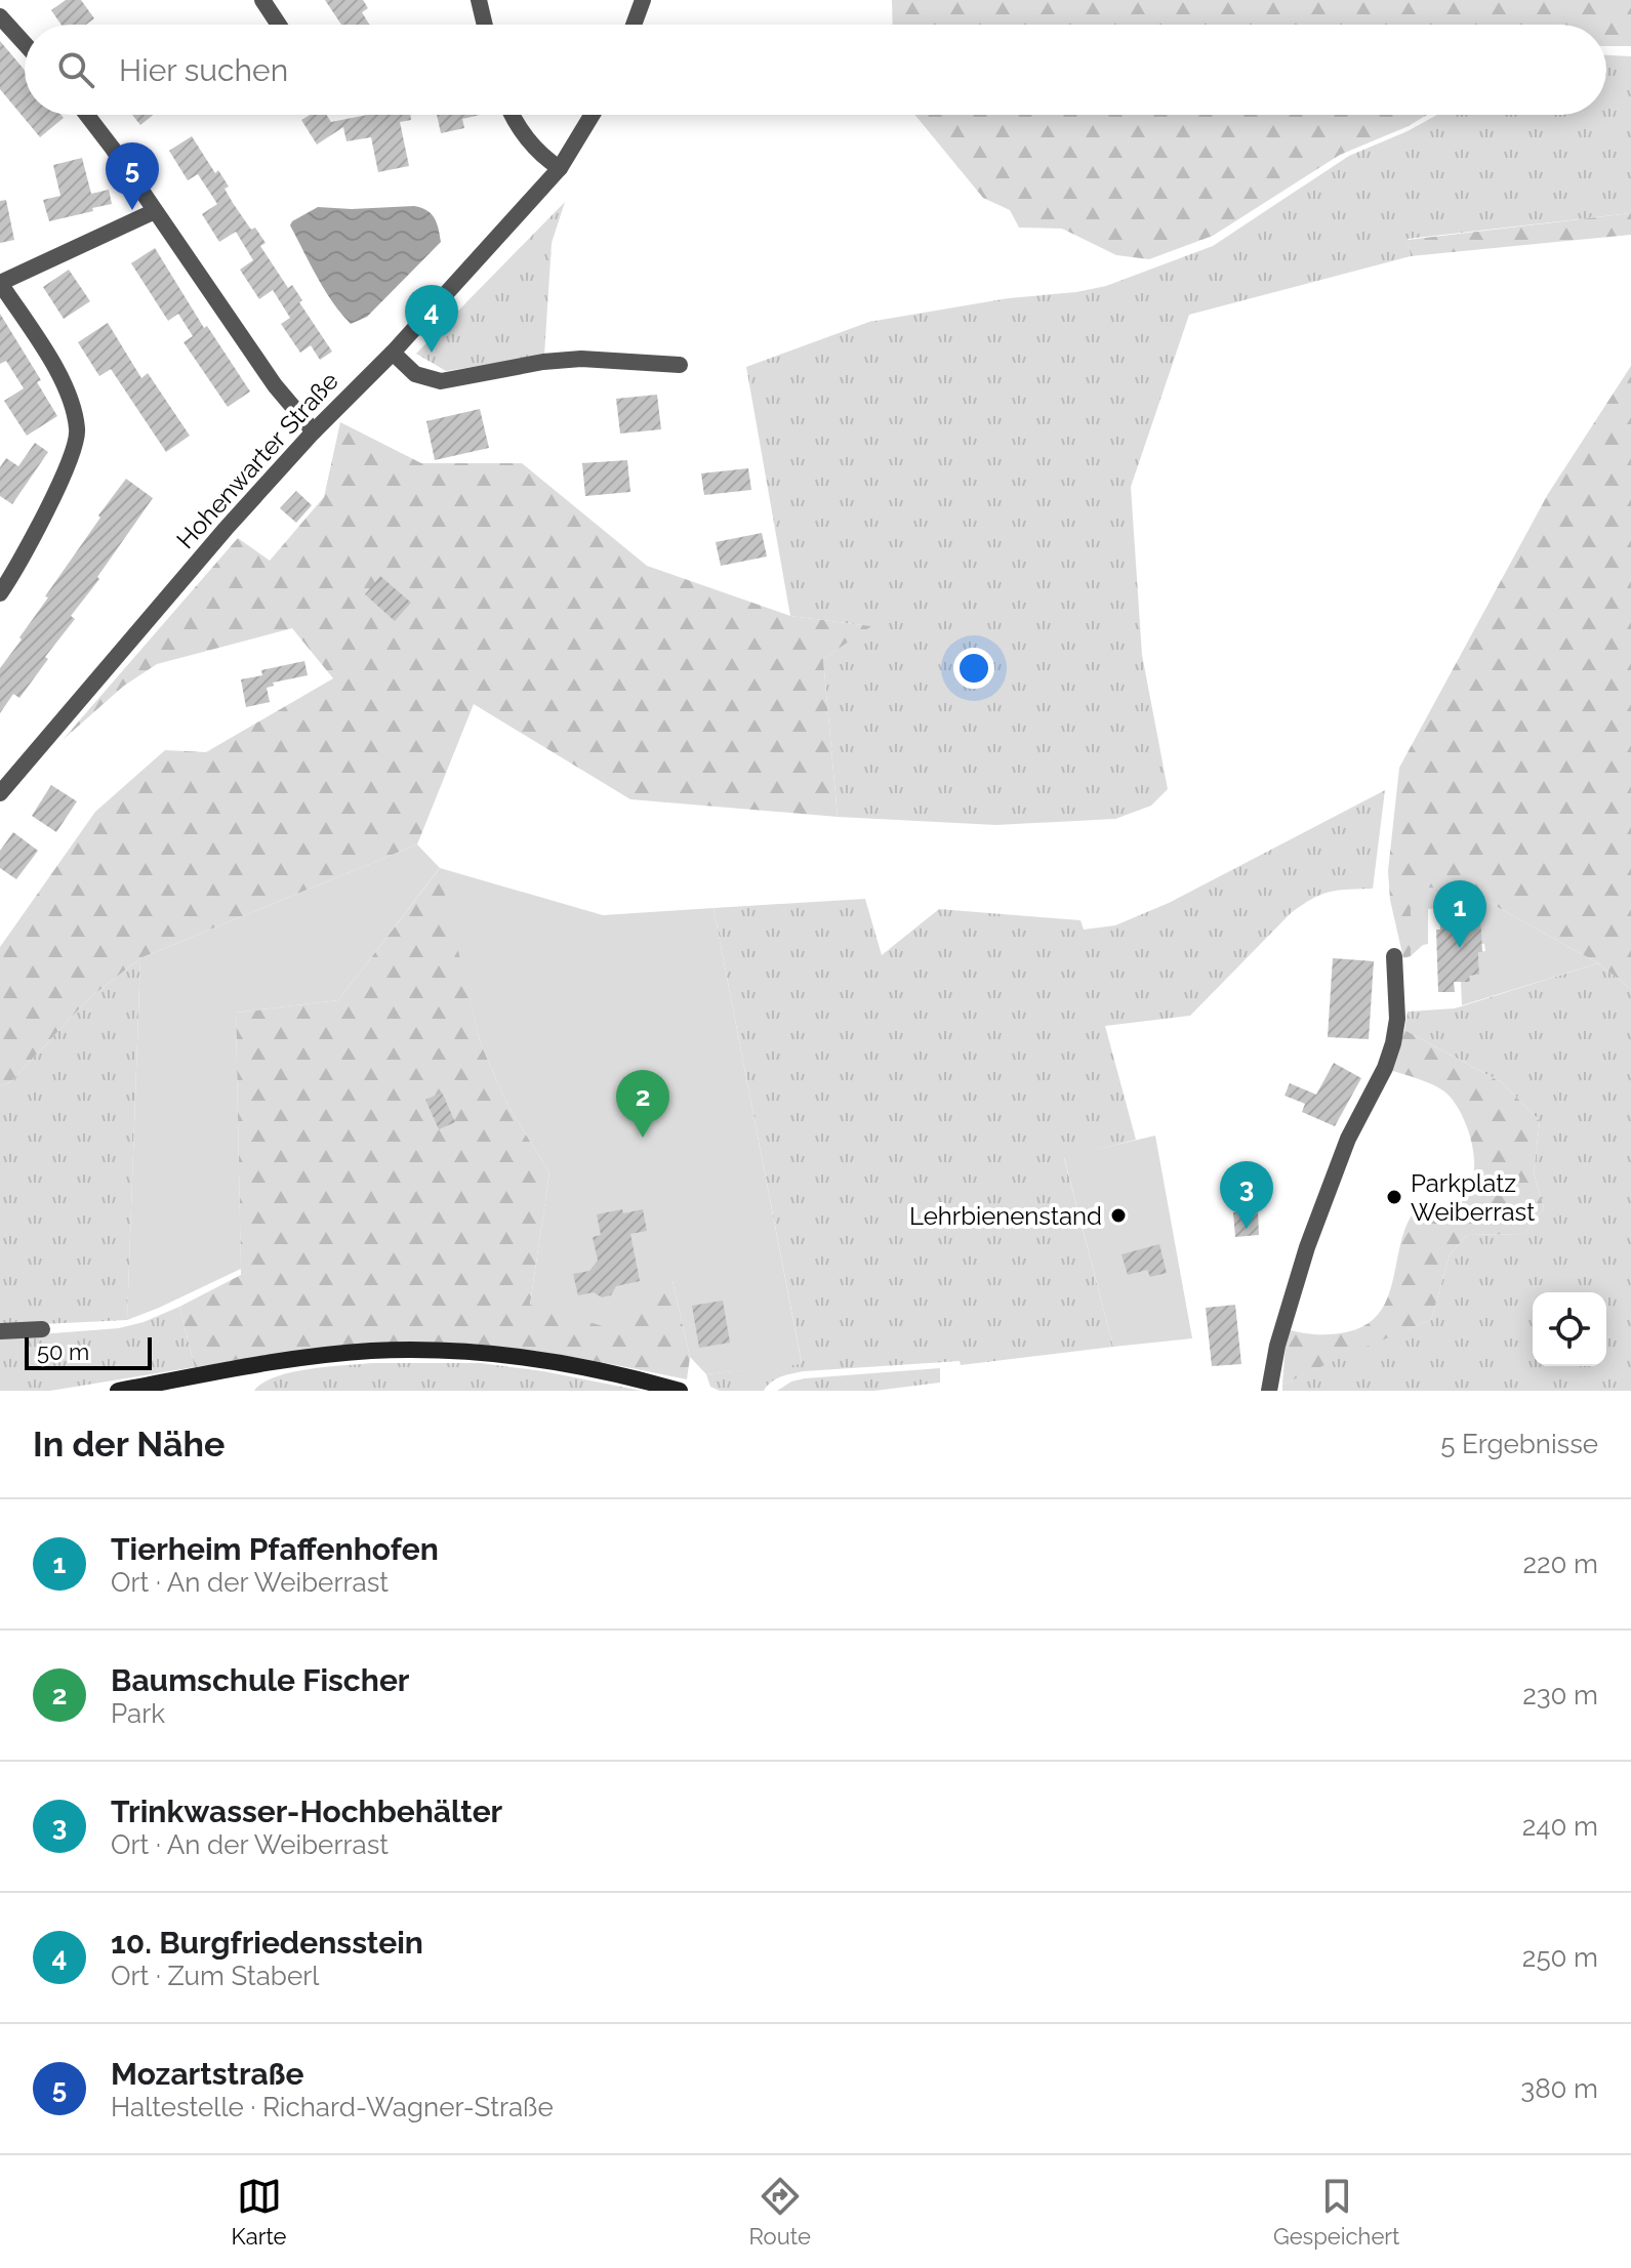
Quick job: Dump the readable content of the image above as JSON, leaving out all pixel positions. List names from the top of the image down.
{
  "streets": {
    "street": ["Hohenwarter Straße"]
  },
  "places": ["Parkplatz Weiberrast", "Lehrbienenstand"],
  "scale_bar": "50 m",
  "page": {
    "search": "Hier suchen",
    "pins": [
      "5",
      "4",
      "1",
      "2",
      "3"
    ],
    "scale": "50 m",
    "heading": ["In der Nähe", "5 Ergebnisse"],
    "list": [
      {
        "mark": "1",
        "name": "Tierheim Pfaffenhofen",
        "note": "Ort · An der Weiberrast",
        "value": "220 m"
      },
      {
        "mark": "2",
        "name": "Baumschule Fischer",
        "note": "Park",
        "value": "230 m"
      },
      {
        "mark": "3",
        "name": "Trinkwasser-Hochbehälter",
        "note": "Ort · An der Weiberrast",
        "value": "240 m"
      },
      {
        "mark": "4",
        "name": "10. Burgfriedensstein",
        "note": "Ort · Zum Staberl",
        "value": "250 m"
      },
      {
        "mark": "5",
        "name": "Mozartstraße",
        "note": "Haltestelle · Richard-Wagner-Straße",
        "value": "380 m"
      }
    ],
    "nav": ["Karte", "Route", "Gespeichert"]
  }
}
